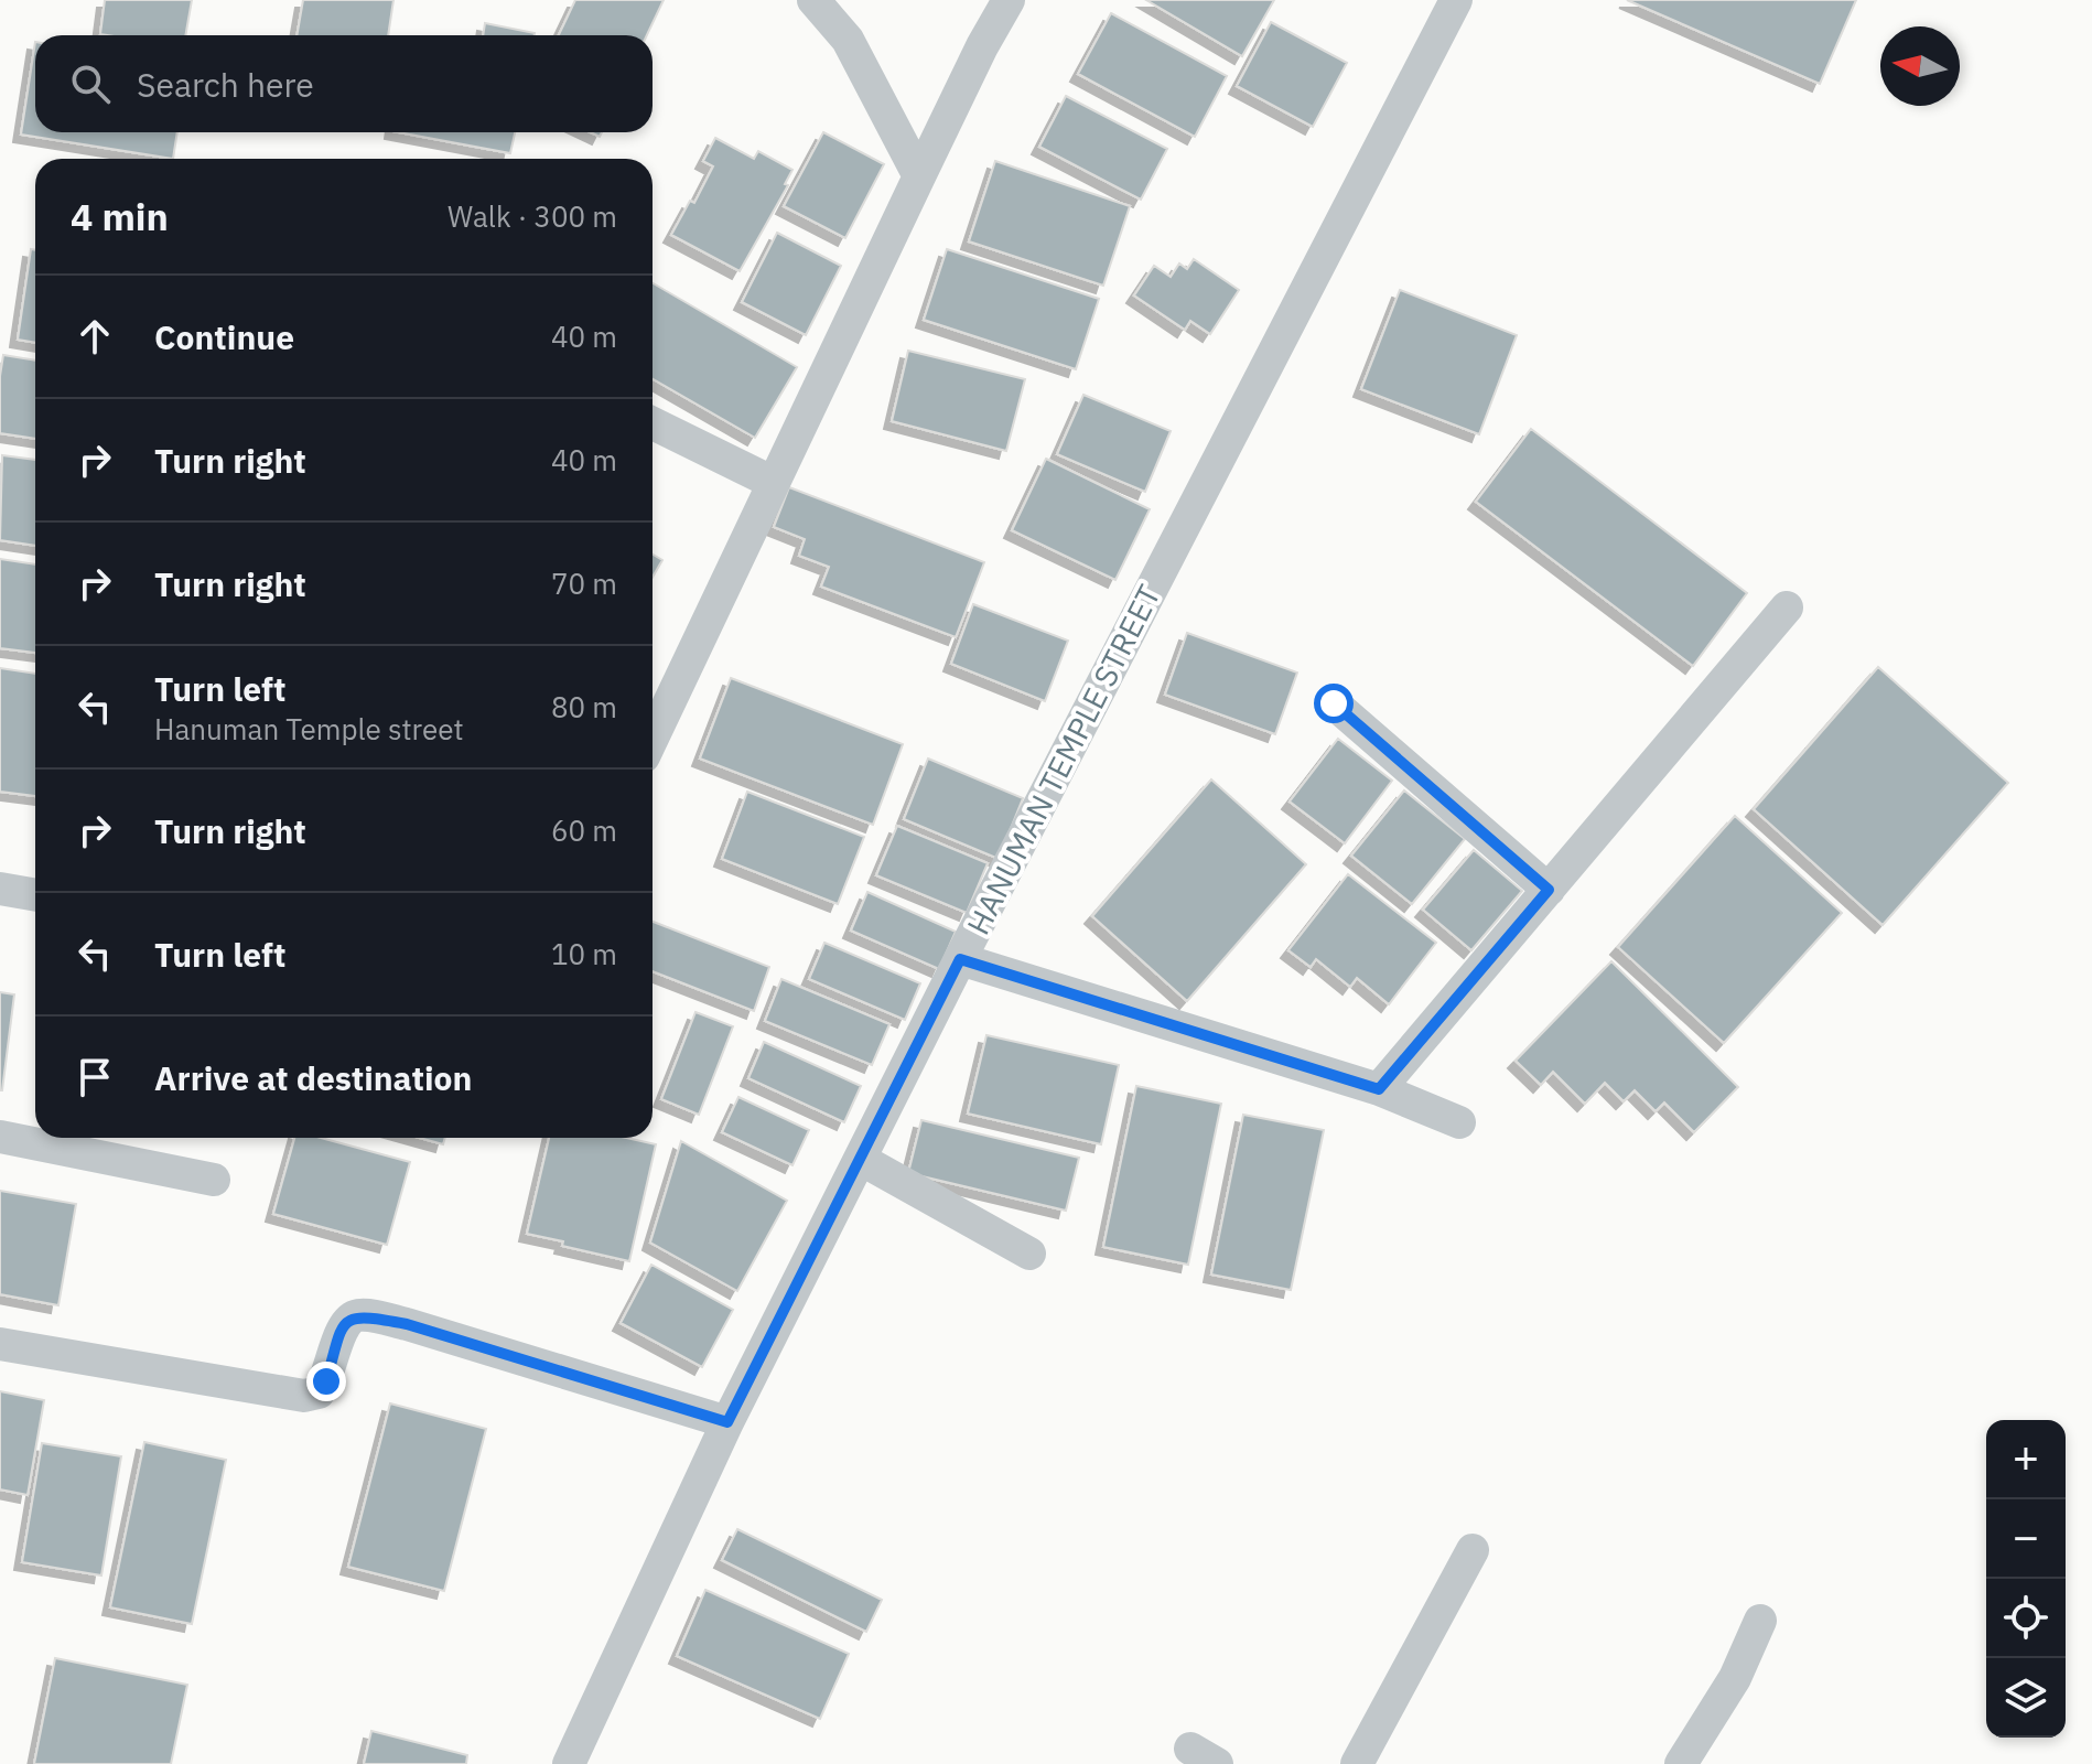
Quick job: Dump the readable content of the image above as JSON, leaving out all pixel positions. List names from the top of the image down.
{
  "streets": {
    "street": ["HANUMAN TEMPLE STREET"]
  },
  "north": "left",
  "page": {
    "search": "Search here",
    "heading": ["4 min", "Walk · 300 m"],
    "list": [
      ["Continue", "40 m"],
      ["Turn right", "40 m"],
      ["Turn right", "70 m"],
      ["Turn left", "Hanuman Temple street", "80 m"],
      ["Turn right", "60 m"],
      ["Turn left", "10 m"],
      "Arrive at destination"
    ],
    "map_buttons": ["+", "−"]
  }
}
